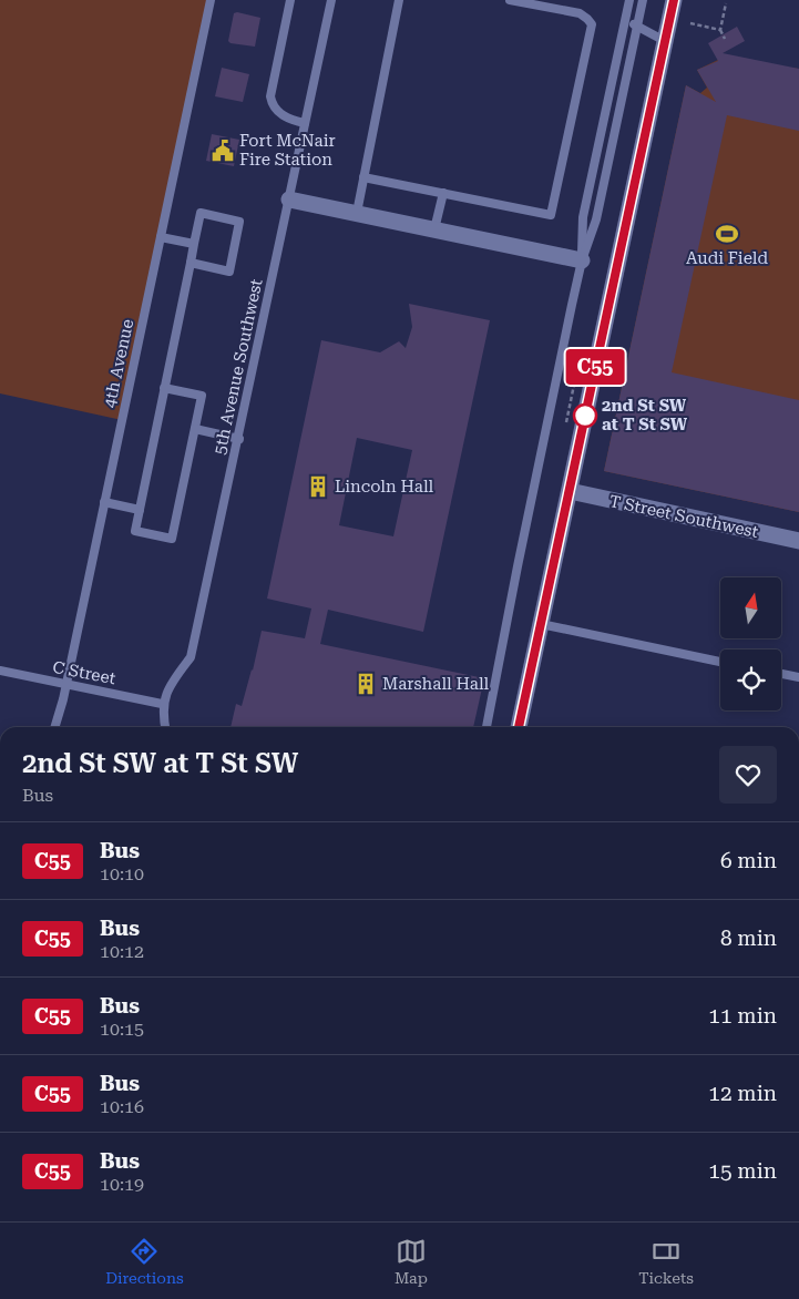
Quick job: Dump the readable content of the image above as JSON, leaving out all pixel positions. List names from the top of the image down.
{
  "streets": {
    "street": ["T Street Southwest"],
    "lane": ["4th Avenue", "5th Avenue Southwest", "C Street"]
  },
  "crossings": [
    ["4th Avenue", "C Street"],
    ["5th Avenue Southwest", "C Street"]
  ],
  "places": {
    "public building": ["Fort McNair Fire Station"],
    "sports": ["Audi Field"],
    "other": ["2nd St SW at T St SW"],
    "building": ["Lincoln Hall", "Marshall Hall"]
  },
  "lines": ["bus line C55"],
  "north": "top",
  "page": {
    "on_map": "C55",
    "heading": ["2nd St SW at T St SW", "Bus"],
    "list": [
      {
        "mark": "C55",
        "name": "Bus",
        "note": "10:10",
        "value": "6 min"
      },
      {
        "mark": "C55",
        "name": "Bus",
        "note": "10:12",
        "value": "8 min"
      },
      {
        "mark": "C55",
        "name": "Bus",
        "note": "10:15",
        "value": "11 min"
      },
      {
        "mark": "C55",
        "name": "Bus",
        "note": "10:16",
        "value": "12 min"
      },
      {
        "mark": "C55",
        "name": "Bus",
        "note": "10:19",
        "value": "15 min"
      }
    ],
    "tabs": ["Directions", "Map", "Tickets"]
  }
}
